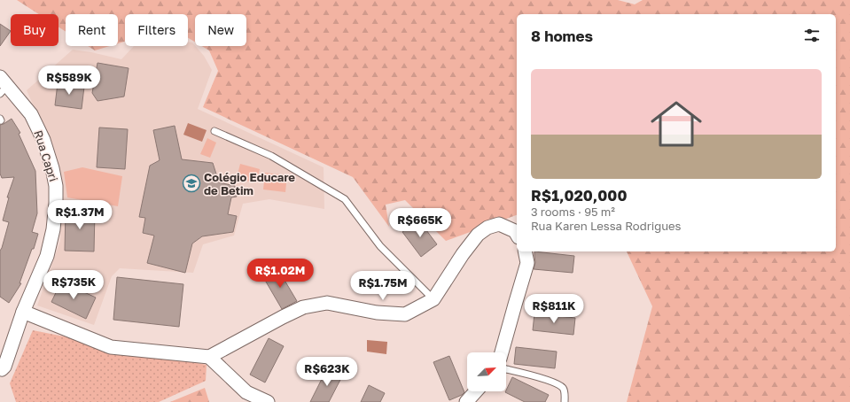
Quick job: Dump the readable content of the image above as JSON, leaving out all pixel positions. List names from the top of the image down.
{
  "streets": {
    "street": ["Rua Capri"]
  },
  "places": {
    "school or university": ["Colégio Educare de Betim"]
  },
  "north": "top right",
  "page": {
    "chip": [
      "Buy",
      "Rent",
      "Filters",
      "New"
    ],
    "heading": "8 homes",
    "list": [
      {
        "name": "R$1,020,000",
        "note": "3 rooms · 95 m² · Rua Karen Lessa Rodrigues"
      }
    ],
    "price": [
      "R$589K",
      "R$1.37M",
      "R$665K",
      "R$1.02M",
      "R$735K",
      "R$1.75M",
      "R$811K",
      "R$623K"
    ]
  }
}
